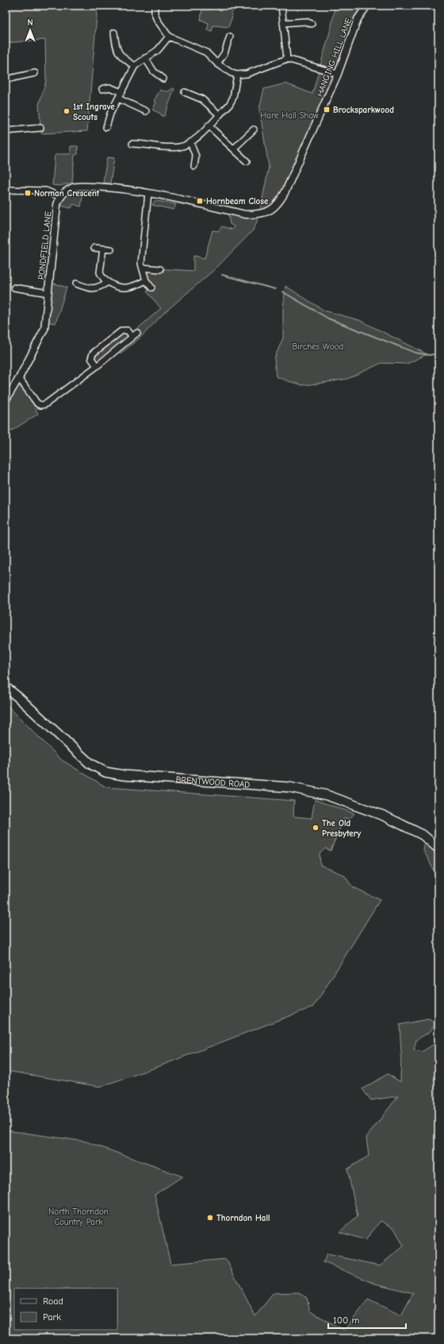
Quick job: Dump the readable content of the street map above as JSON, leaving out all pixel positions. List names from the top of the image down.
{
  "streets": {
    "main road": ["BRENTWOOD ROAD"],
    "street": ["HANGING HILL LANE", "PONDFIELD LANE"]
  },
  "parks": ["Hare Hall Shaw", "Birches Wood", "North Thorndon Country Park"],
  "places": {
    "transit": ["Brocksparkwood", "Norman Crescent", "Hornbeam Close"],
    "other": ["1st Ingrave Scouts", "The Old Presbytery", "Thorndon Hall"]
  },
  "legend": ["Road", "Park"],
  "scale_bar": "100 m",
  "north": "top"
}
